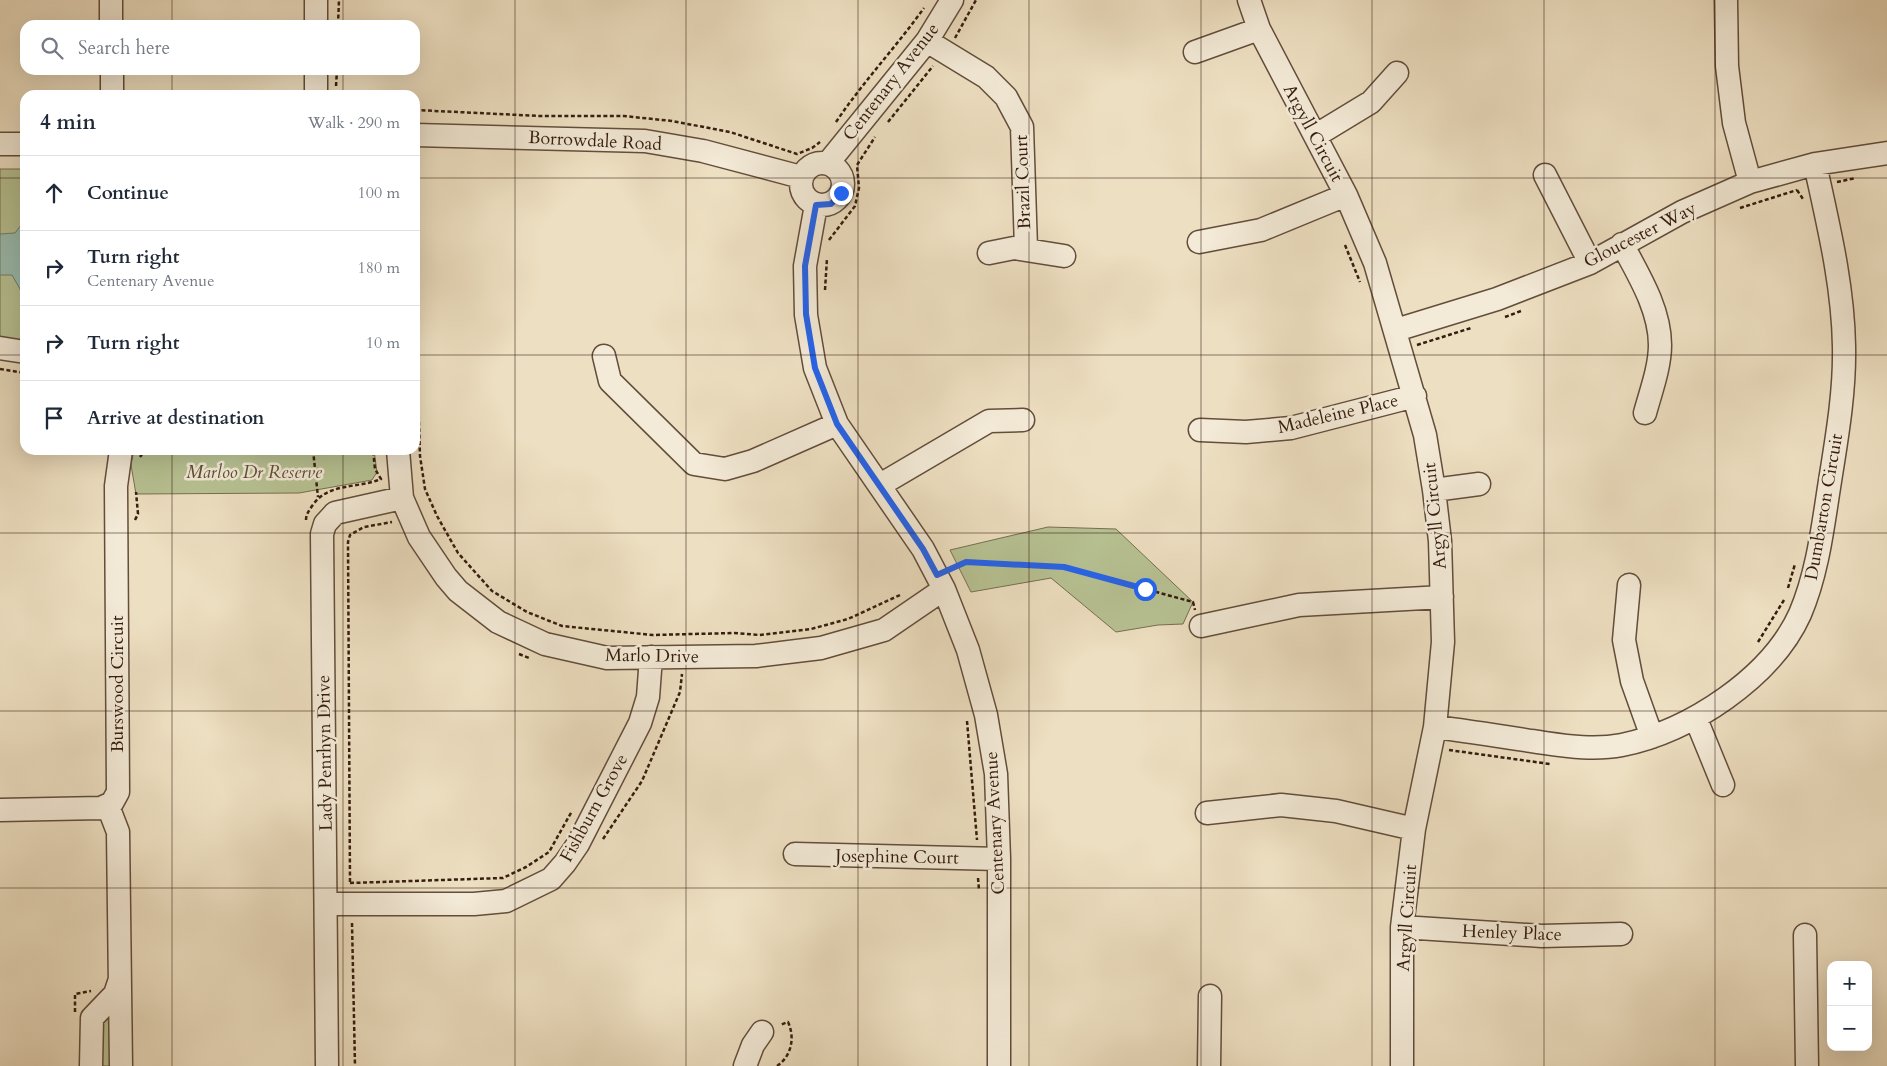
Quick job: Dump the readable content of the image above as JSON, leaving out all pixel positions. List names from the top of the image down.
{
  "streets": {
    "street": [
      "Centenary Avenue",
      "Argyll Circuit",
      "Borrowdale Road",
      "Brazil Court",
      "Gloucester Way",
      "Madeleine Place",
      "Dumbarton Circuit",
      "Marlo Drive",
      "Burswood Circuit",
      "Lady Penrhyn Drive",
      "Fishburn Grove",
      "Josephine Court",
      "Henley Place"
    ]
  },
  "crossings": [
    ["Centenary Avenue", "Borrowdale Road"],
    ["Centenary Avenue", "Brazil Court"],
    ["Centenary Avenue", "Marlo Drive"],
    ["Centenary Avenue", "Josephine Court"],
    ["Argyll Circuit", "Gloucester Way"],
    ["Argyll Circuit", "Madeleine Place"],
    ["Argyll Circuit", "Dumbarton Circuit"],
    ["Argyll Circuit", "Henley Place"],
    ["Gloucester Way", "Dumbarton Circuit"],
    ["Marlo Drive", "Lady Penrhyn Drive"],
    ["Marlo Drive", "Fishburn Grove"],
    ["Lady Penrhyn Drive", "Fishburn Grove"]
  ],
  "parks": ["Marloo Dr Reserve"],
  "page": {
    "search": "Search here",
    "heading": ["4 min", "Walk · 290 m"],
    "list": [
      ["Continue", "100 m"],
      ["Turn right", "Centenary Avenue", "180 m"],
      ["Turn right", "10 m"],
      "Arrive at destination"
    ],
    "map_buttons": ["+", "−"]
  }
}
